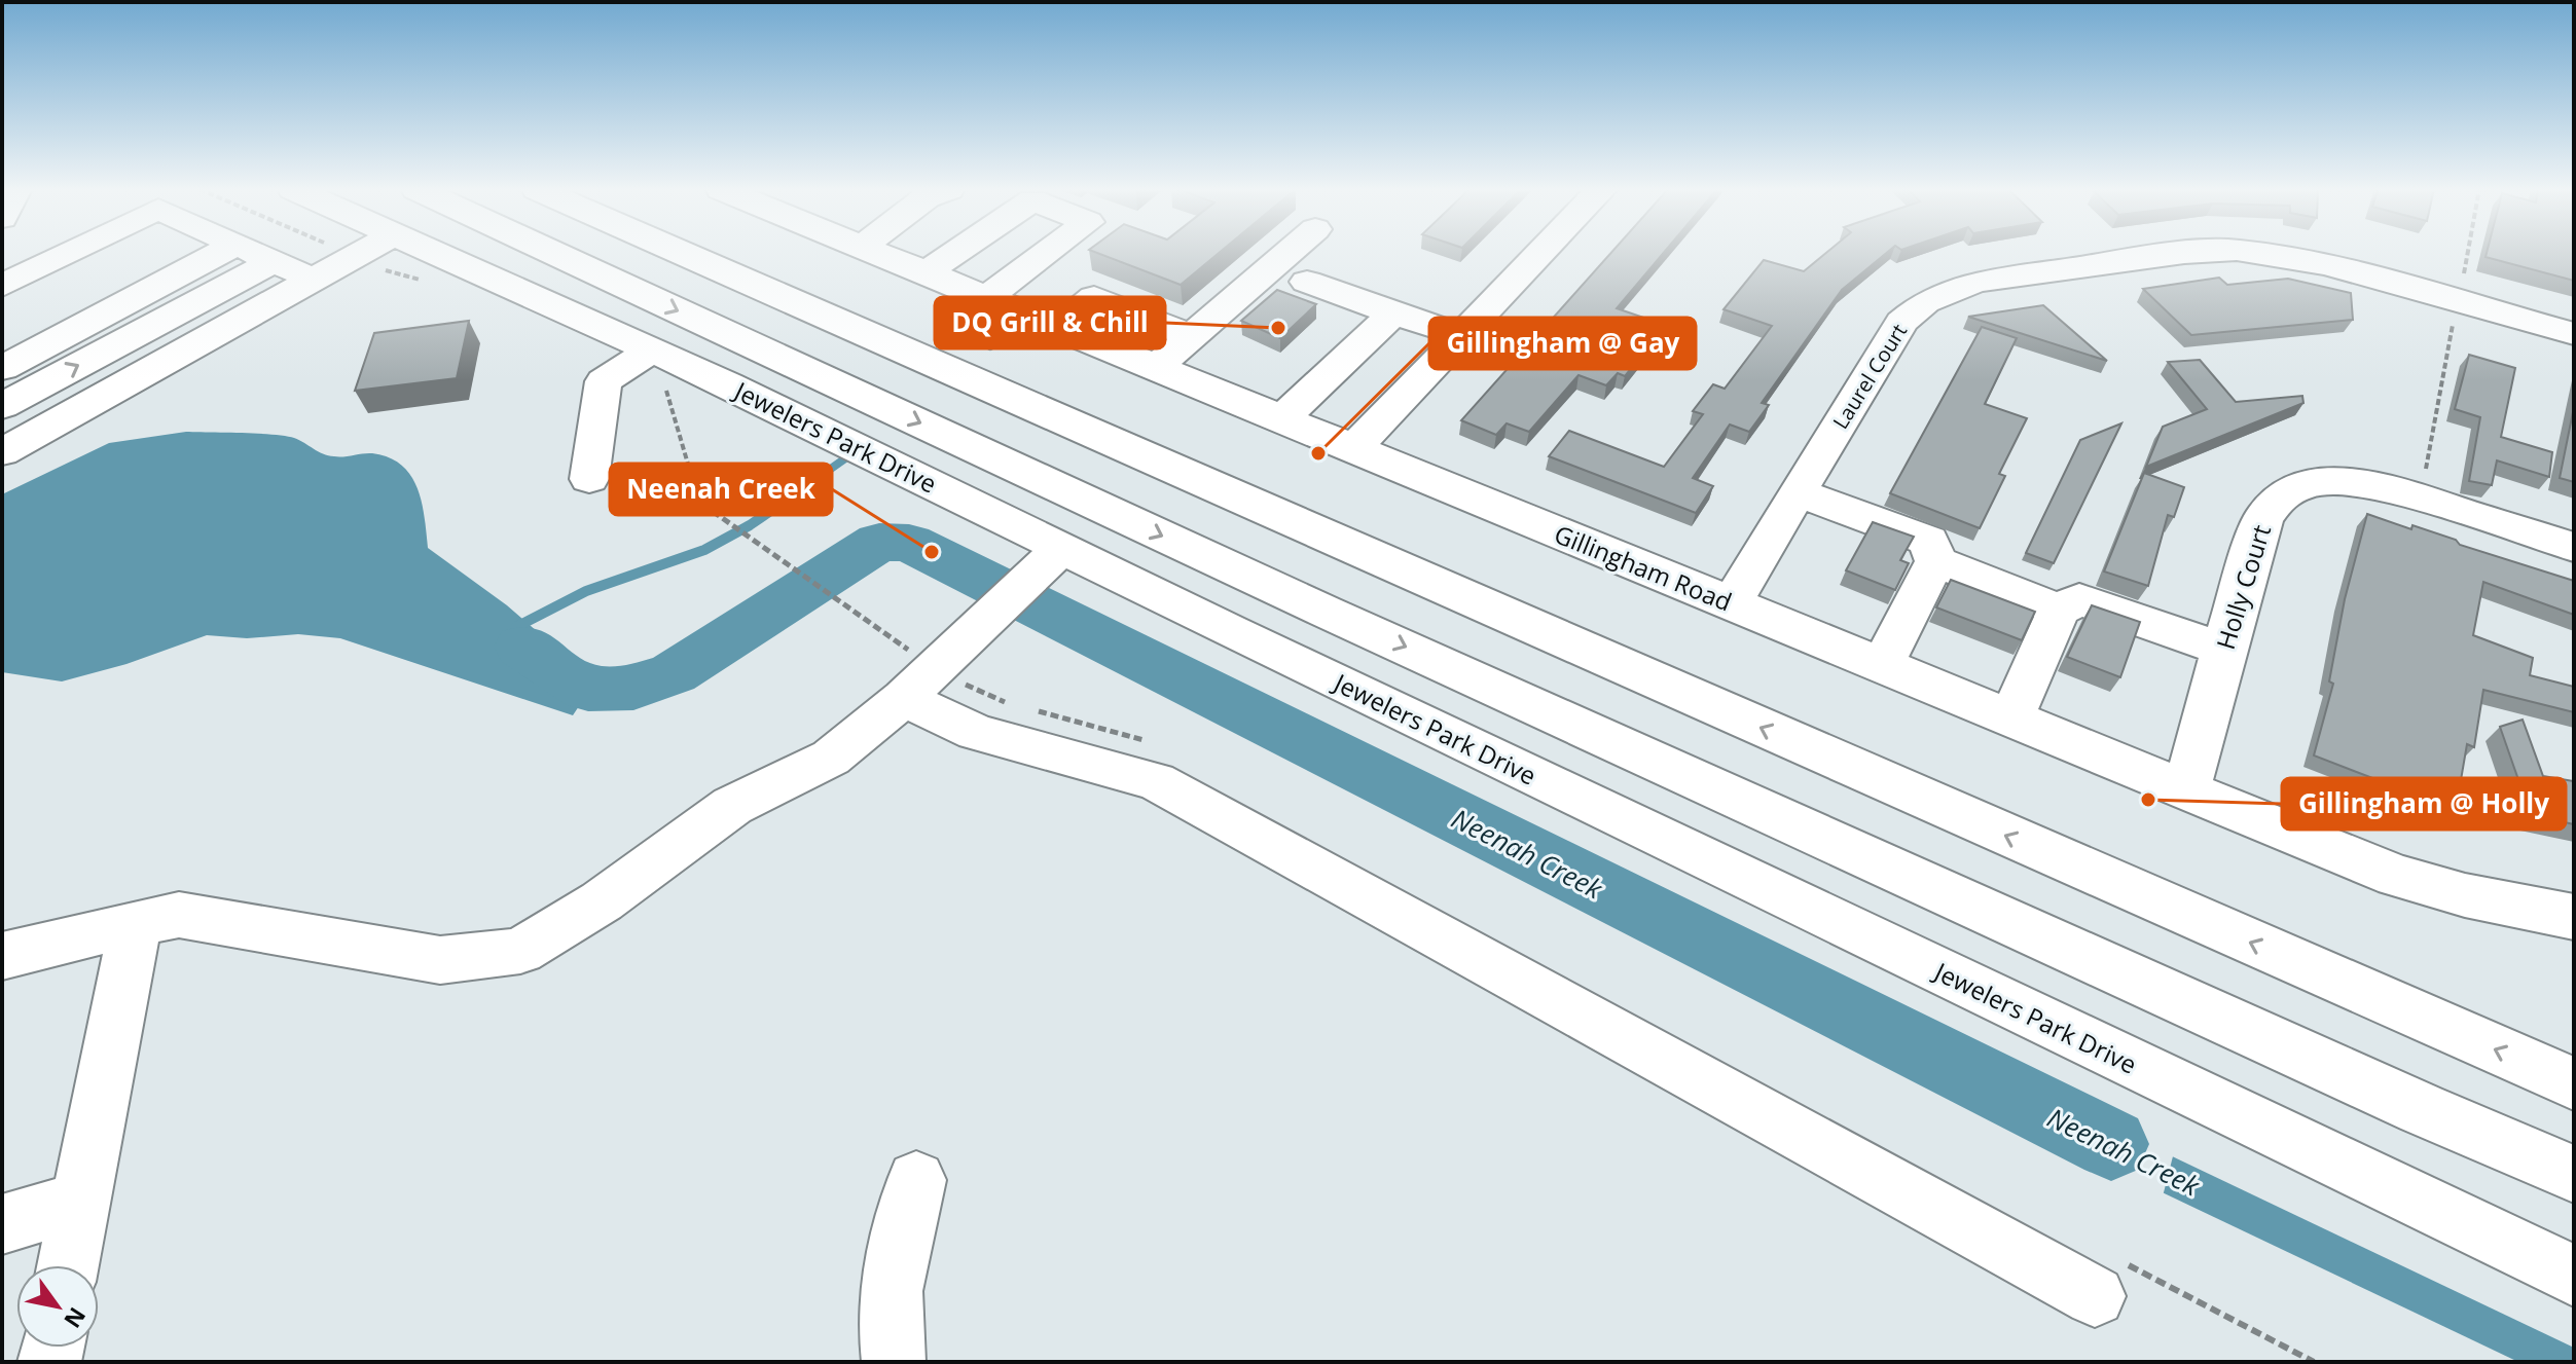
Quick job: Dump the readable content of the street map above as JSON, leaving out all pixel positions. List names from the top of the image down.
{
  "streets": {
    "main road": [
      "Laurel Court",
      "Jewelers Park Drive",
      "Gillingham Road",
      "Holly Court"
    ]
  },
  "crossings": [
    ["Laurel Court", "Gillingham Road"],
    ["Gillingham Road", "Holly Court"]
  ],
  "water": ["Neenah Creek"],
  "places": [
    "DQ Grill & Chill",
    "Gillingham @ Gay",
    "Neenah Creek",
    "Gillingham @ Holly"
  ],
  "north": "bottom right"
}
